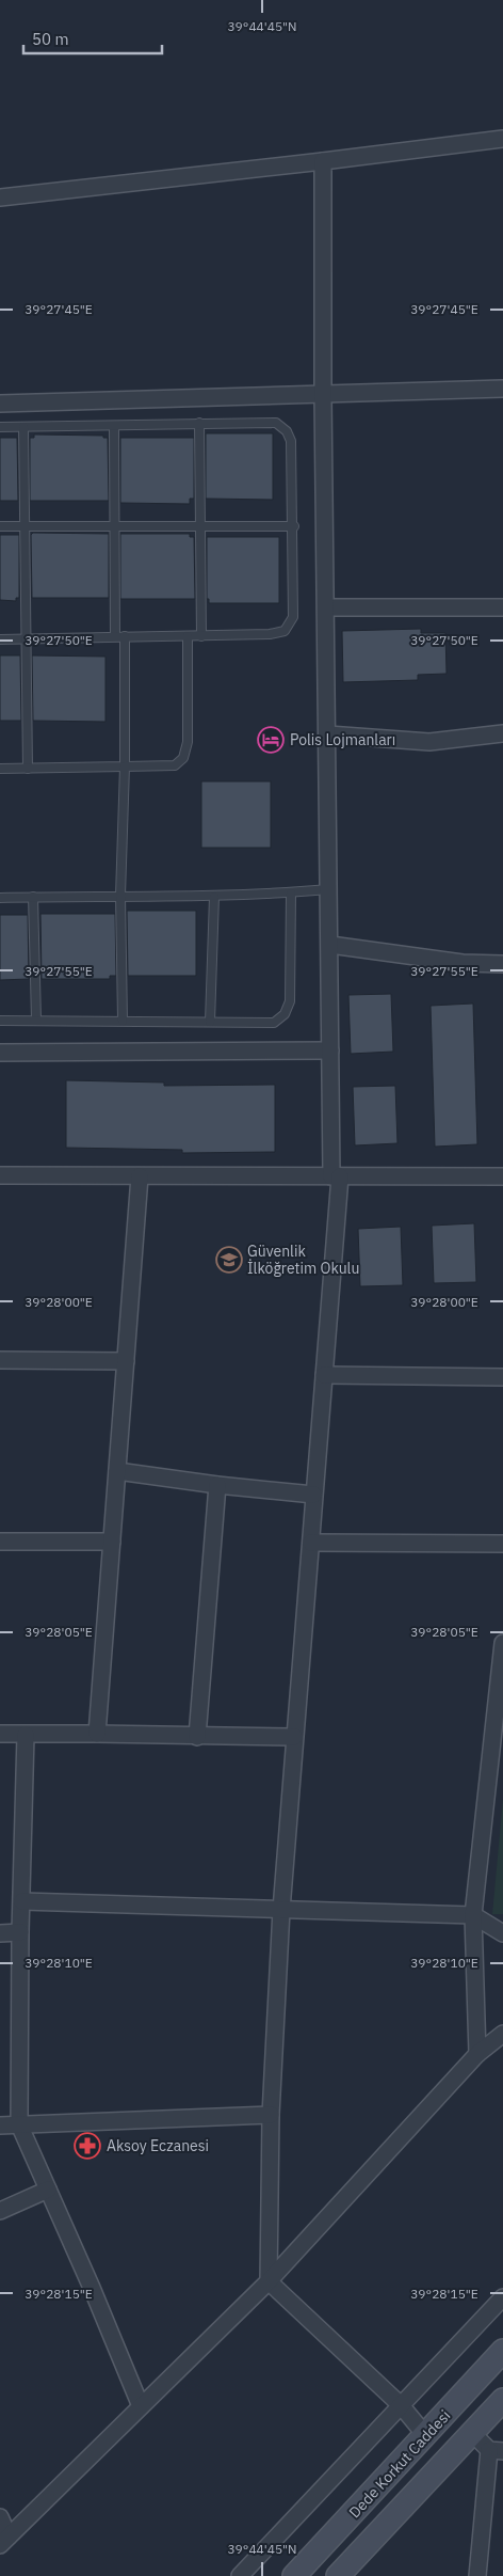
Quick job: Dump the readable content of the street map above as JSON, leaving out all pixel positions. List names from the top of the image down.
{
  "streets": {
    "main road": ["Dede Korkut Caddesi"]
  },
  "places": {
    "hotel": ["Polis Lojmanları"],
    "school or university": ["Güvenlik İlköğretim Okulu"],
    "pharmacy": ["Aksoy Eczanesi"]
  },
  "scale_bar": "50 m",
  "coordinates": [
    "39°44'45\"N",
    "39°27'45\"E",
    "39°27'50\"E",
    "39°27'55\"E",
    "39°28'00\"E",
    "39°28'05\"E",
    "39°28'10\"E",
    "39°28'15\"E"
  ]
}
